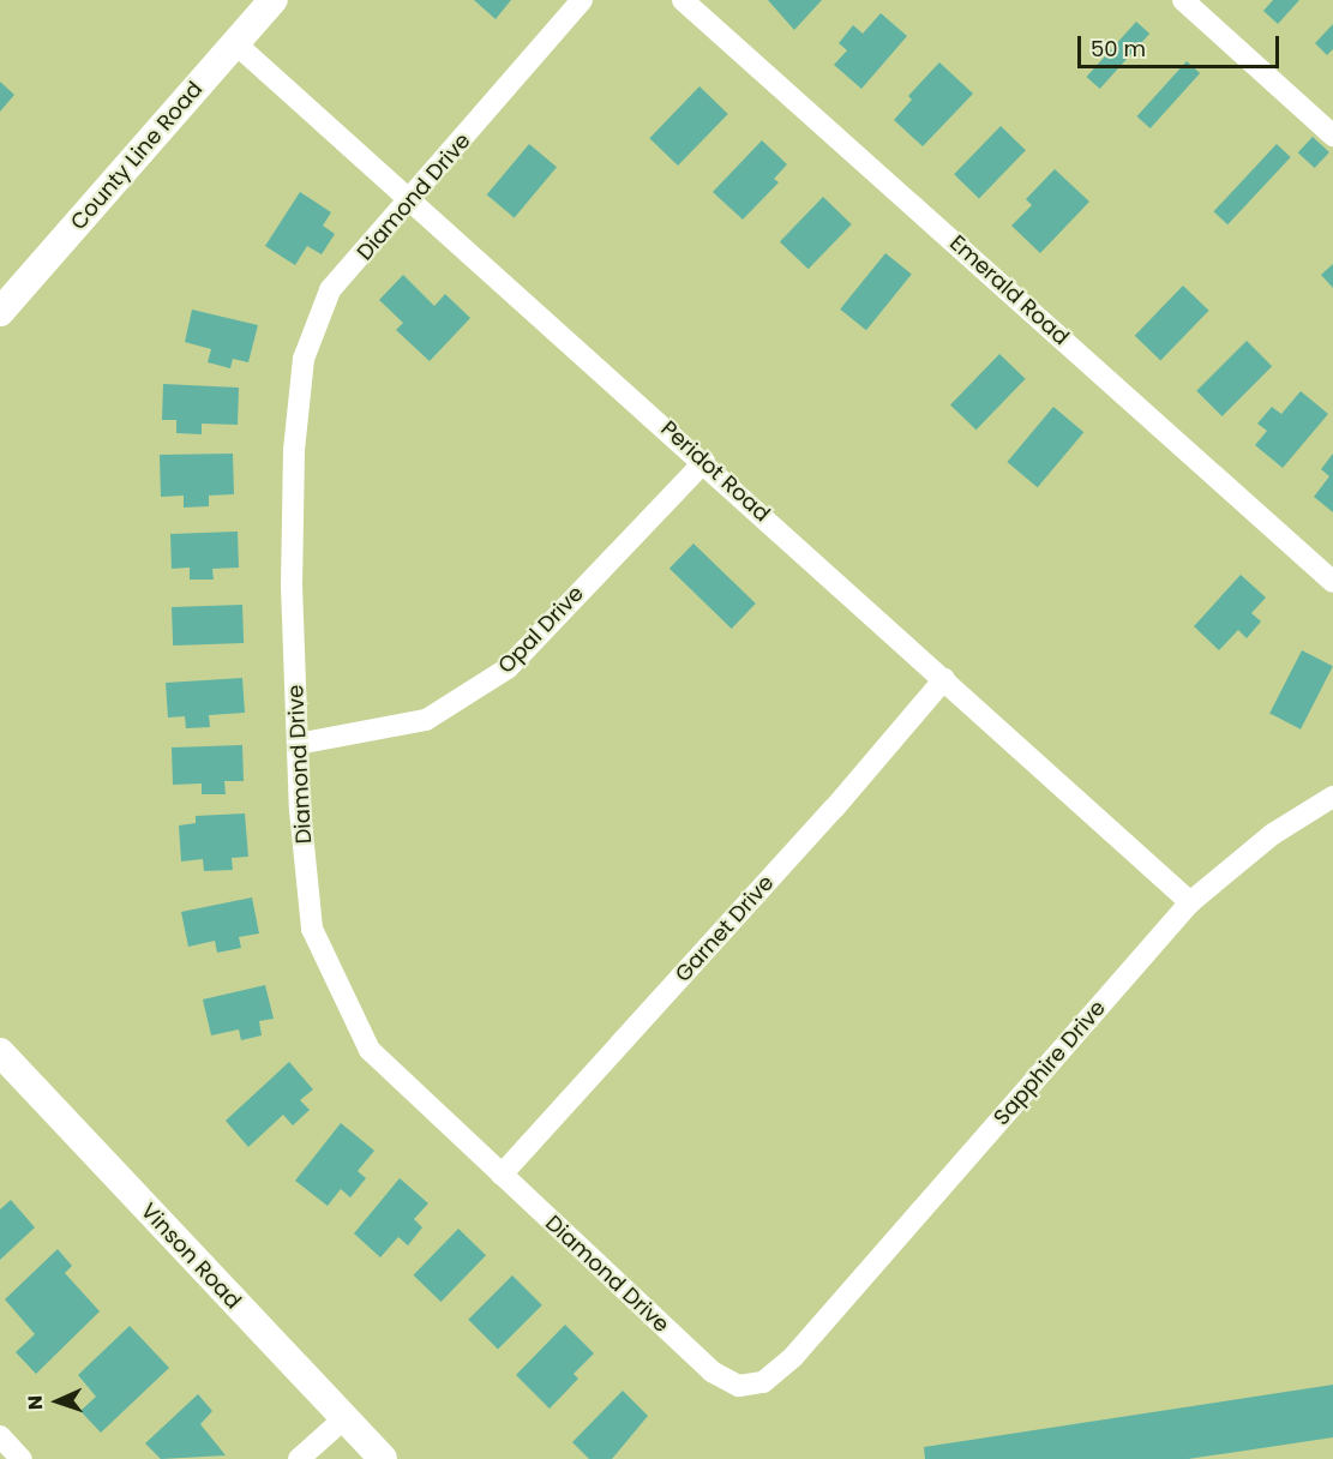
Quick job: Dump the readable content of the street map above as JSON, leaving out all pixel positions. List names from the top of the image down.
{
  "streets": {
    "street": [
      "County Line Road",
      "Diamond Drive",
      "Emerald Road",
      "Peridot Road",
      "Opal Drive",
      "Garnet Drive",
      "Sapphire Drive",
      "Vinson Road"
    ]
  },
  "crossings": [
    ["County Line Road", "Peridot Road"],
    ["Diamond Drive", "Peridot Road"],
    ["Diamond Drive", "Opal Drive"],
    ["Diamond Drive", "Garnet Drive"],
    ["Diamond Drive", "Sapphire Drive"],
    ["Peridot Road", "Opal Drive"],
    ["Peridot Road", "Garnet Drive"],
    ["Peridot Road", "Sapphire Drive"]
  ],
  "scale_bar": "50 m",
  "north": "left"
}
